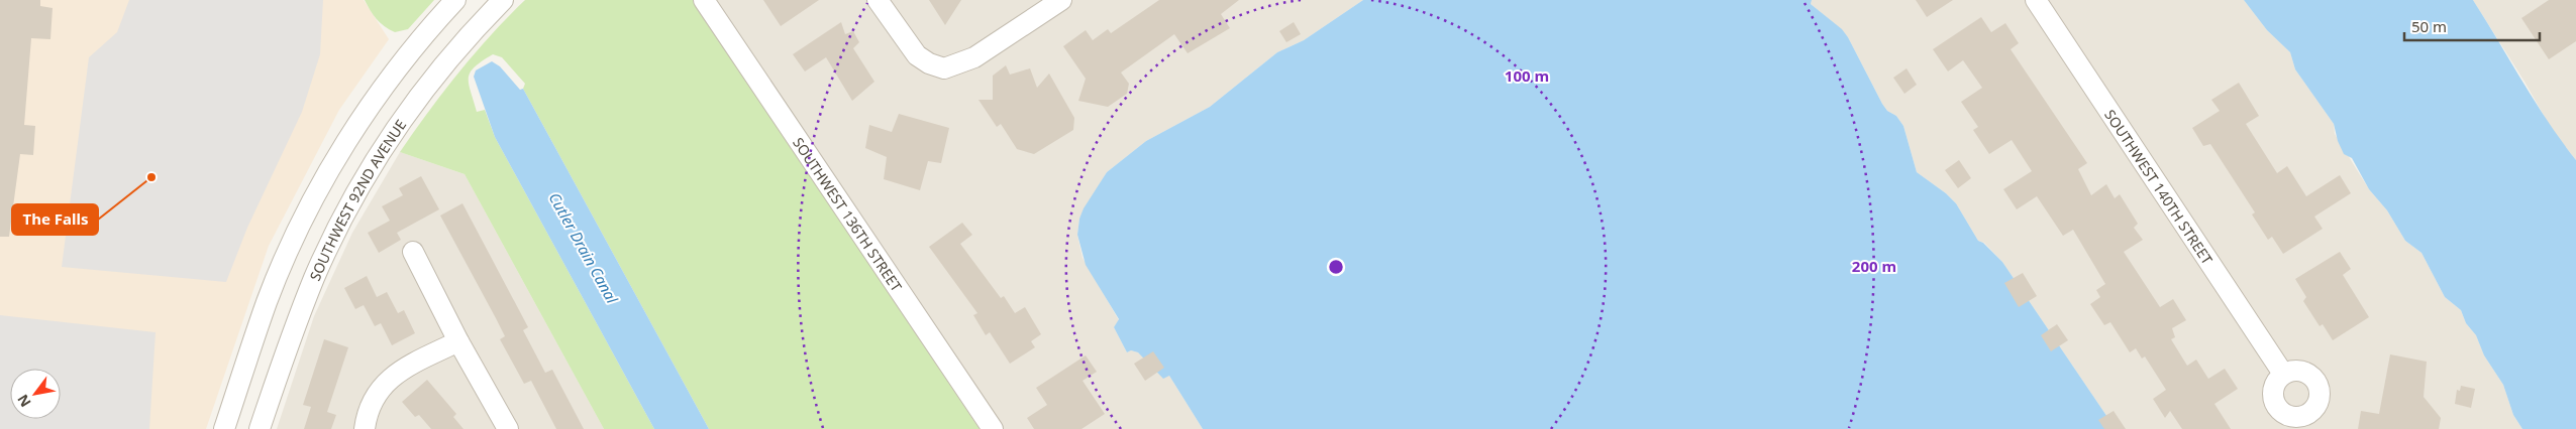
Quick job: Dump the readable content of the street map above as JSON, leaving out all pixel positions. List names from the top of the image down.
{
  "streets": {
    "street": ["SOUTHWEST 140TH STREET", "SOUTHWEST 92ND AVENUE", "SOUTHWEST 136TH STREET"]
  },
  "water": ["Cutler Drain Canal"],
  "places": ["The Falls"],
  "scale_bar": "50 m",
  "north": "bottom left",
  "rings": ["100 m", "200 m"]
}
